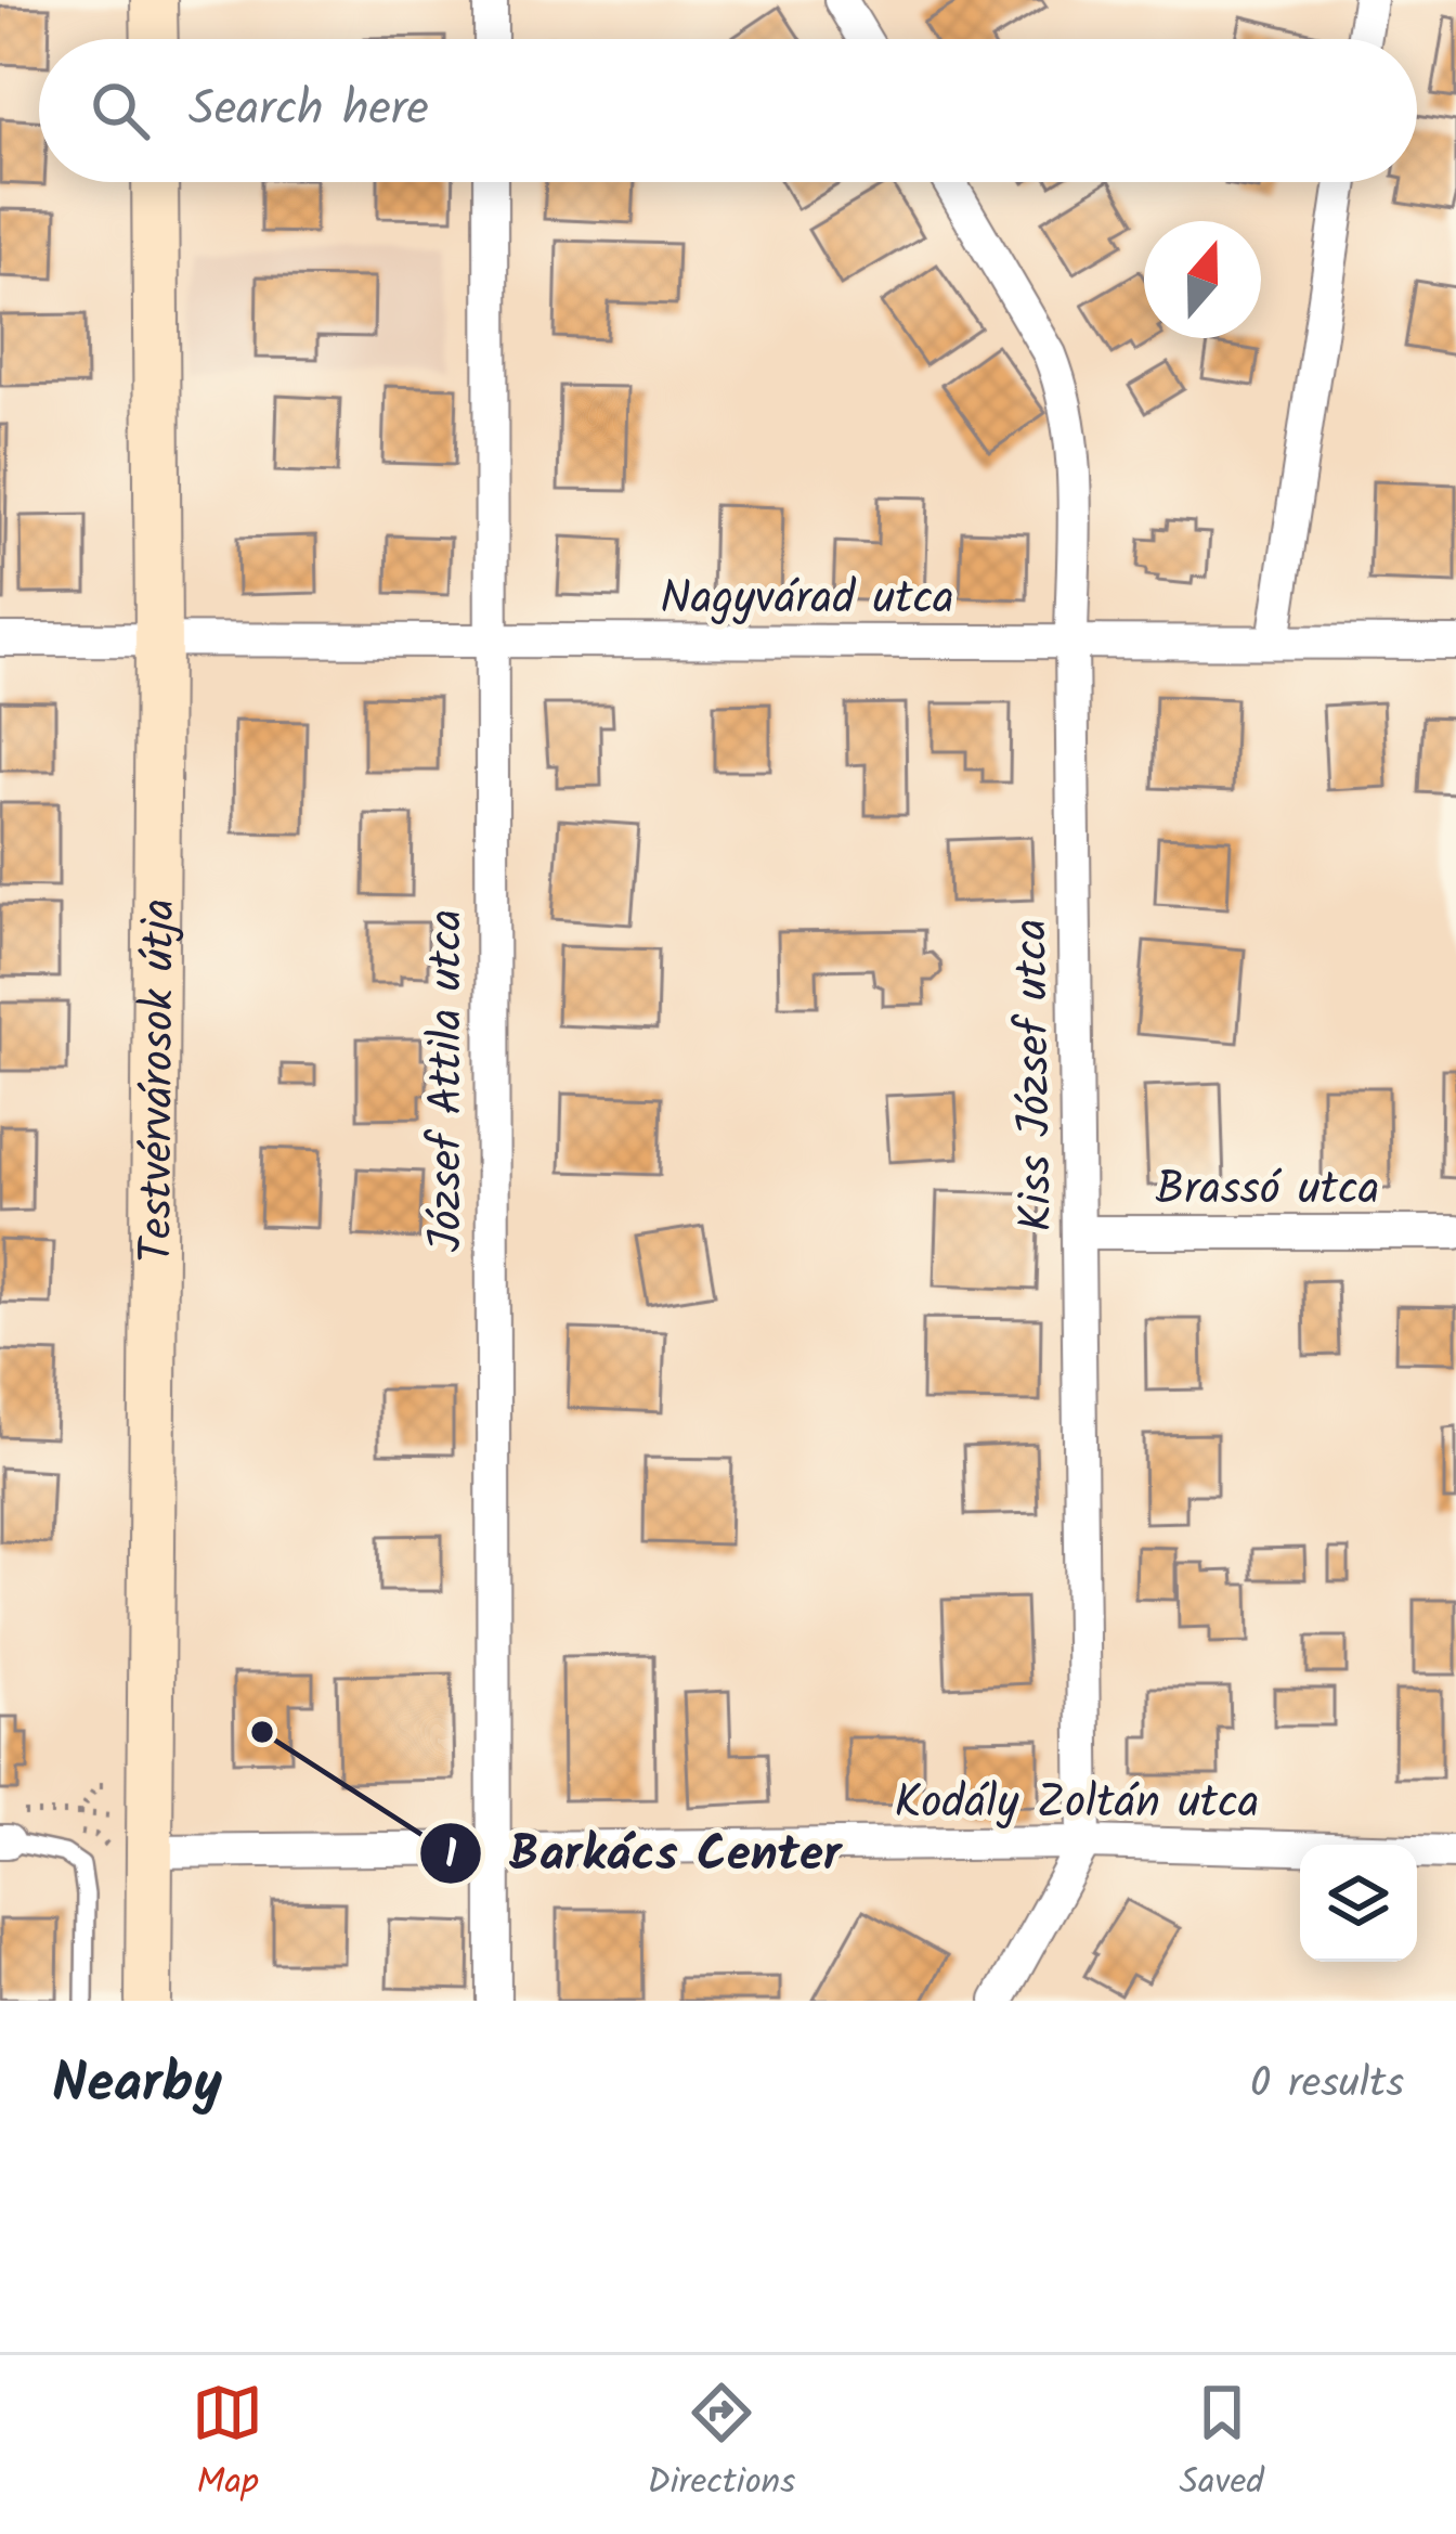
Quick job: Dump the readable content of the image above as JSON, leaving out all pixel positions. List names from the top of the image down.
{
  "streets": {
    "street": [
      "Nagyvárad utca",
      "Kiss József utca",
      "Testvérvárosok útja",
      "József Attila utca",
      "Brassó utca",
      "Kodály Zoltán utca"
    ]
  },
  "crossings": [
    ["Nagyvárad utca", "Kiss József utca"],
    ["Nagyvárad utca", "Testvérvárosok útja"],
    ["Nagyvárad utca", "József Attila utca"],
    ["Kiss József utca", "Brassó utca"],
    ["Kiss József utca", "Kodály Zoltán utca"],
    ["Testvérvárosok útja", "Kodály Zoltán utca"],
    ["József Attila utca", "Kodály Zoltán utca"]
  ],
  "places": ["Barkács Center"],
  "north": "top",
  "page": {
    "search": "Search here",
    "heading": ["Nearby", "0 results"],
    "nav": ["Map", "Directions", "Saved"]
  }
}
